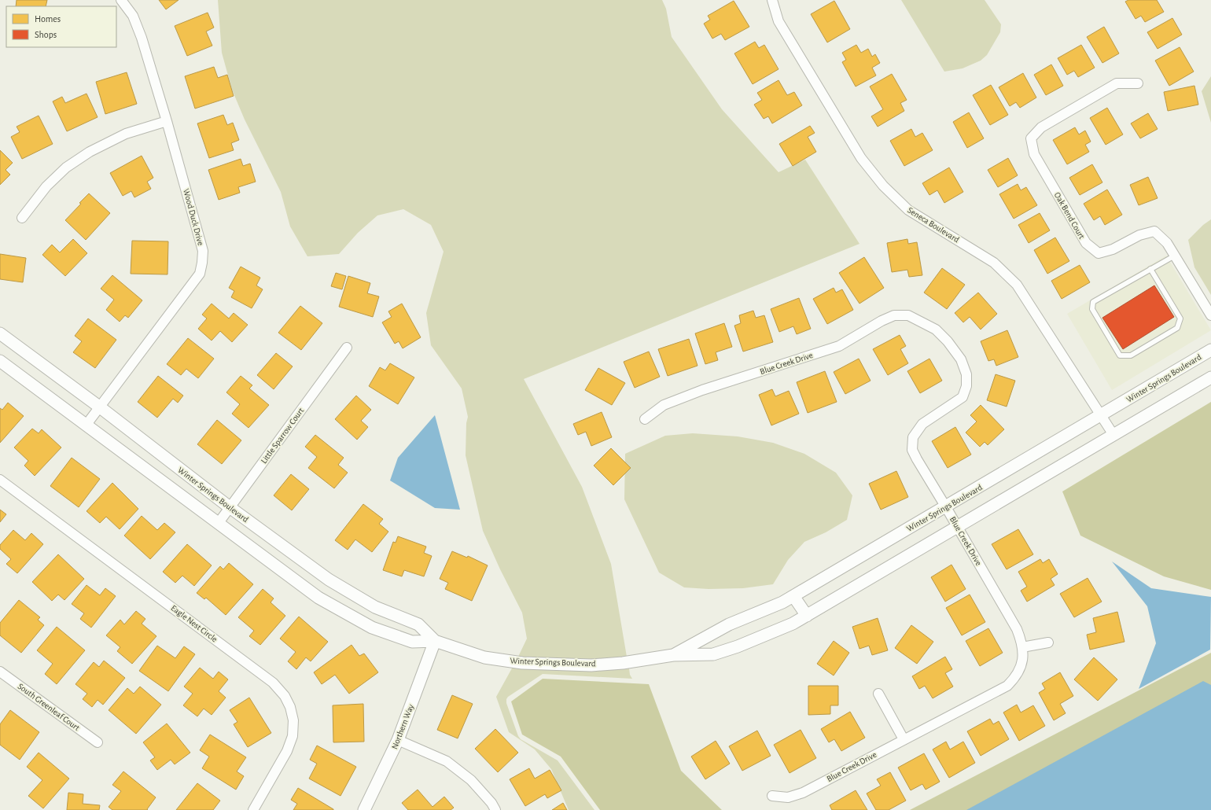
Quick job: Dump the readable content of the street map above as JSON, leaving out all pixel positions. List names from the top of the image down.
{
  "streets": {
    "street": [
      "Oak Bend Court",
      "Wood Duck Drive",
      "Seneca Boulevard",
      "Blue Creek Drive",
      "Winter Springs Boulevard",
      "Little Sparrow Court",
      "Eagle Nest Circle",
      "South Greenleaf Court",
      "Northern Way"
    ]
  },
  "crossings": [
    ["Wood Duck Drive", "Winter Springs Boulevard"],
    ["Seneca Boulevard", "Winter Springs Boulevard"],
    ["Blue Creek Drive", "Winter Springs Boulevard"],
    ["Winter Springs Boulevard", "Little Sparrow Court"],
    ["Winter Springs Boulevard", "Northern Way"]
  ],
  "legend": ["Homes", "Shops"]
}
